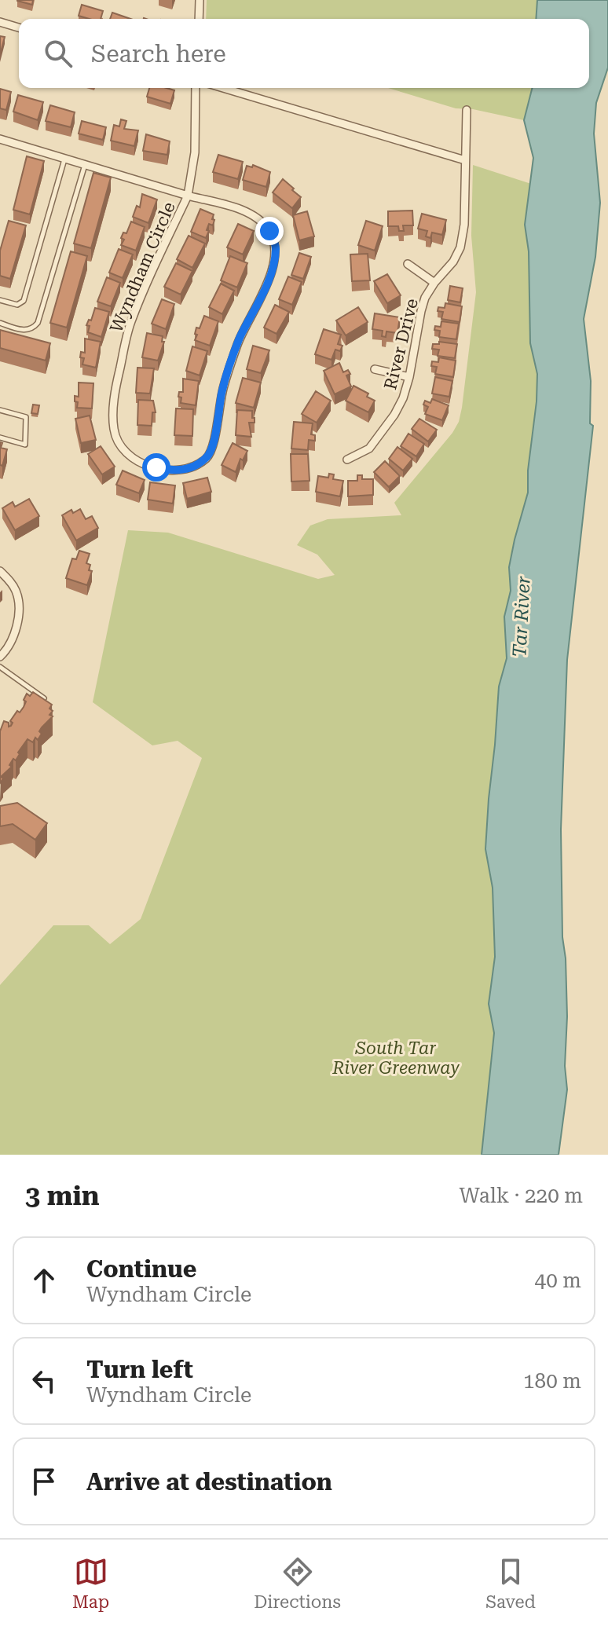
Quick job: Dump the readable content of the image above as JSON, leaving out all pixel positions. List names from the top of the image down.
{
  "streets": {
    "street": ["Wyndham Circle", "River Drive"]
  },
  "water": ["Tar River"],
  "parks": ["South Tar River Greenway"],
  "page": {
    "search": "Search here",
    "heading": ["3 min", "Walk · 220 m"],
    "list": [
      ["Continue", "Wyndham Circle", "40 m"],
      ["Turn left", "Wyndham Circle", "180 m"],
      "Arrive at destination"
    ],
    "nav": ["Map", "Directions", "Saved"]
  }
}
